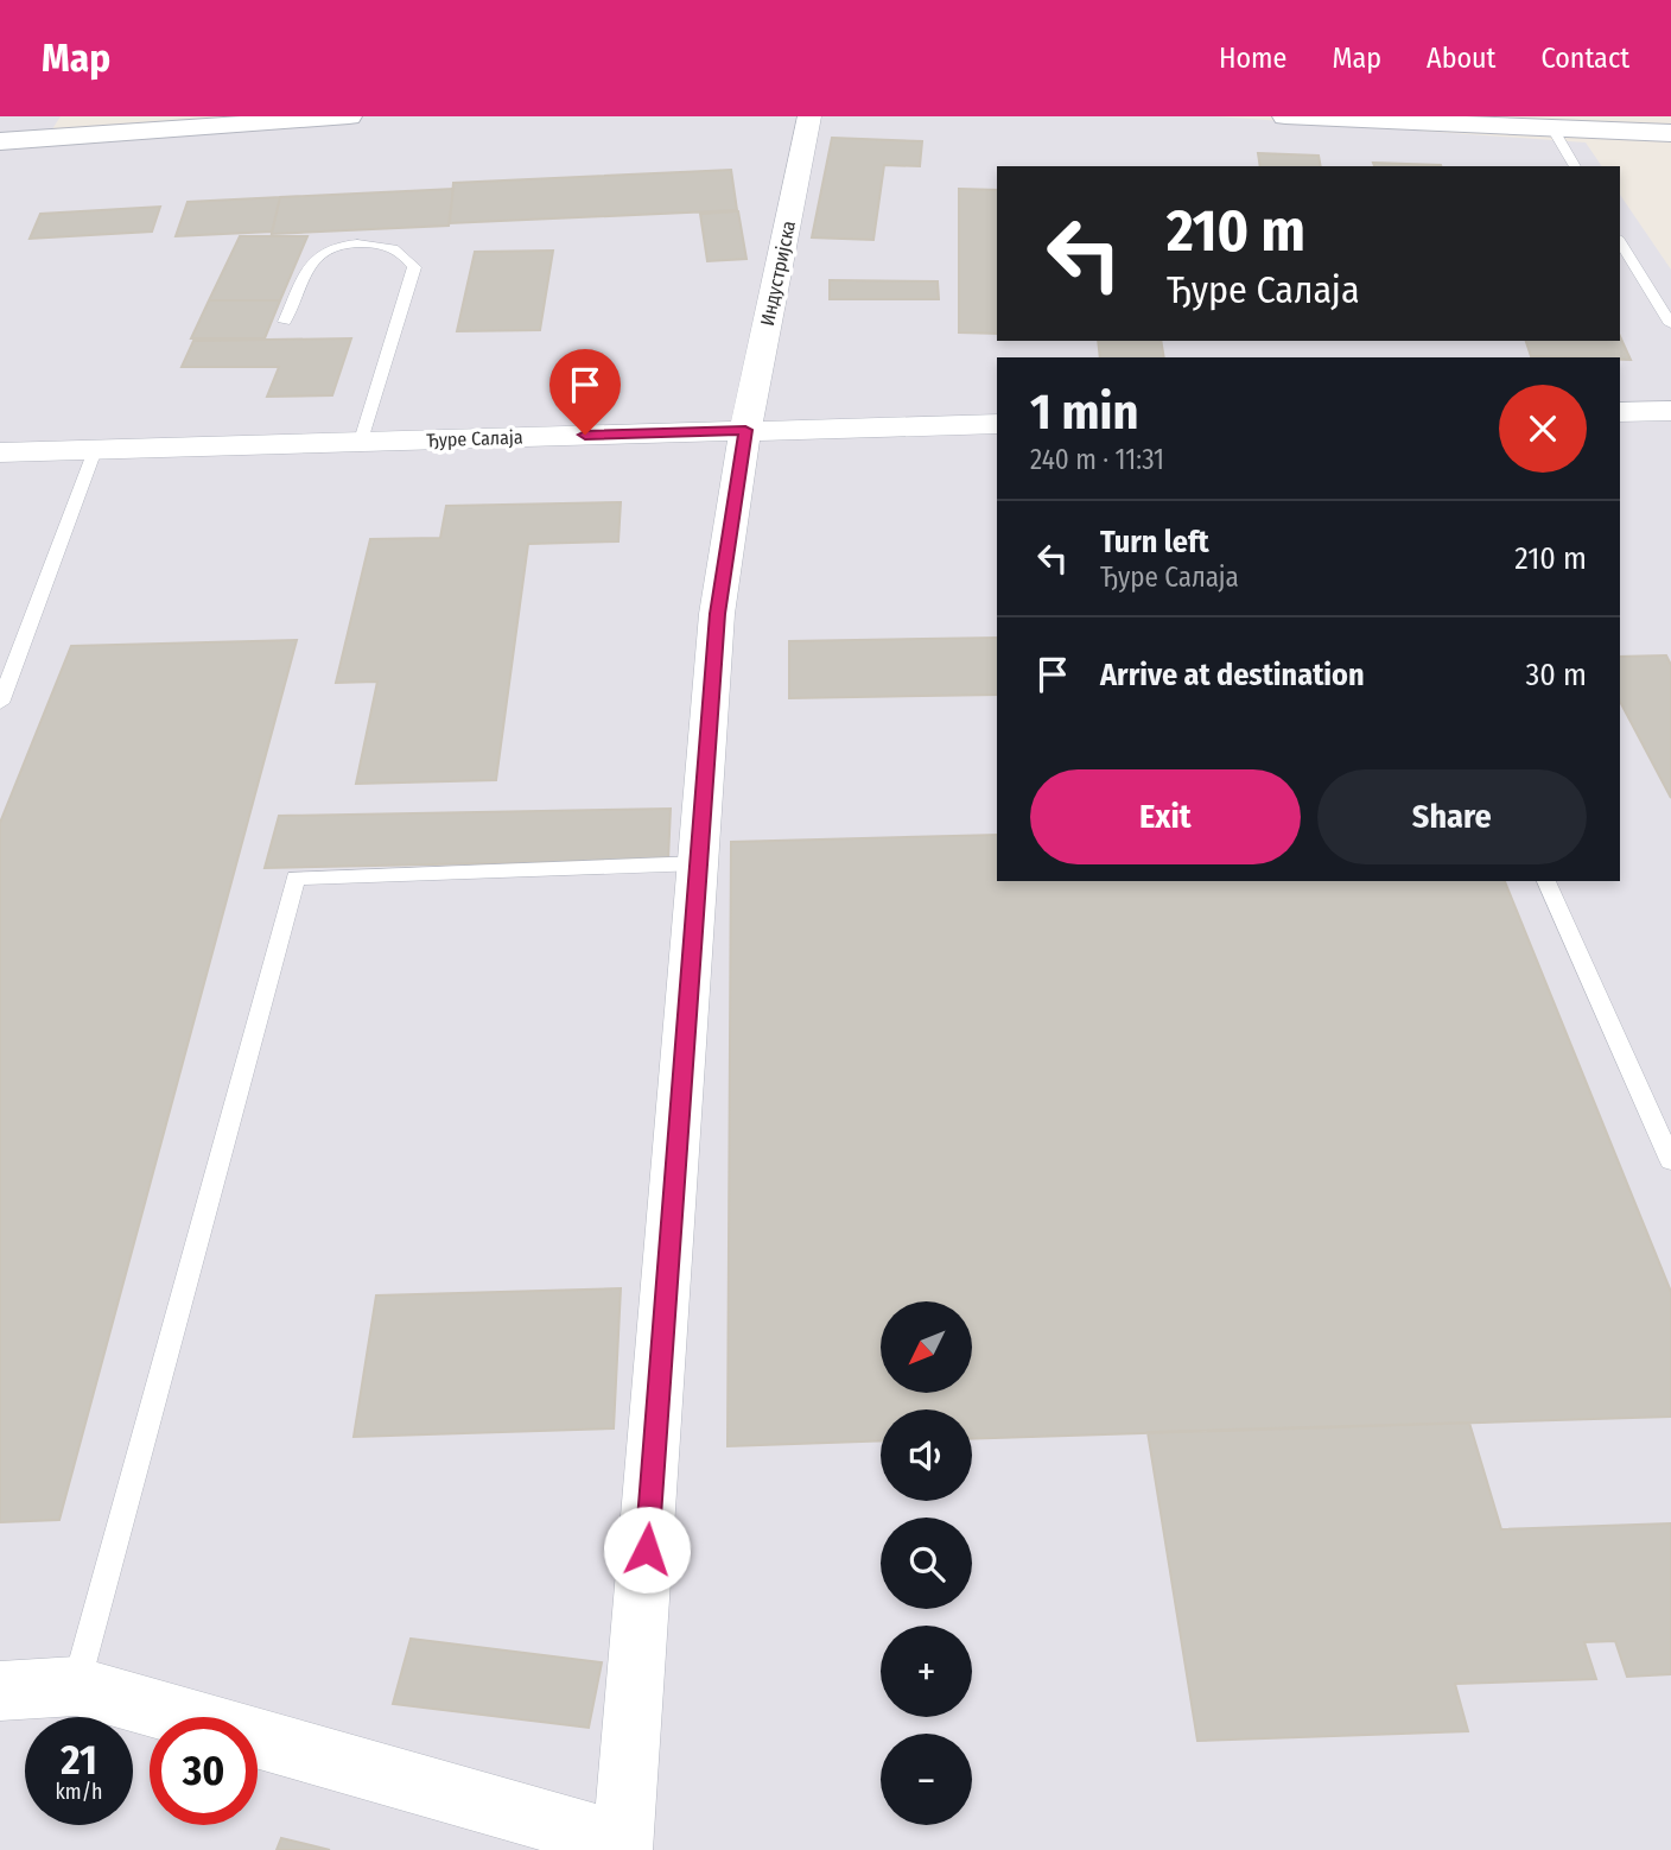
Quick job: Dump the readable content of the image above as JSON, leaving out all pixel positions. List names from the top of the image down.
{
  "streets": {
    "street": ["Индустријска", "Ђуре Салаја"]
  },
  "crossings": [
    ["Индустријска", "Ђуре Салаја"]
  ],
  "north": "bottom left",
  "page": {
    "header": "Map",
    "nav": [
      "Home",
      "Map",
      "About",
      "Contact"
    ],
    "turn": ["210 m", "Ђуре Салаја"],
    "heading": ["1 min", "240 m · 11:31"],
    "list": [
      {
        "name": "Turn left",
        "note": "Ђуре Салаја",
        "value": "210 m"
      },
      {
        "name": "Arrive at destination",
        "value": "30 m"
      }
    ],
    "buttons": ["Exit", "Share"],
    "map_buttons": ["+", "−"],
    "speed": "21 km/h",
    "limit": "30"
  }
}
